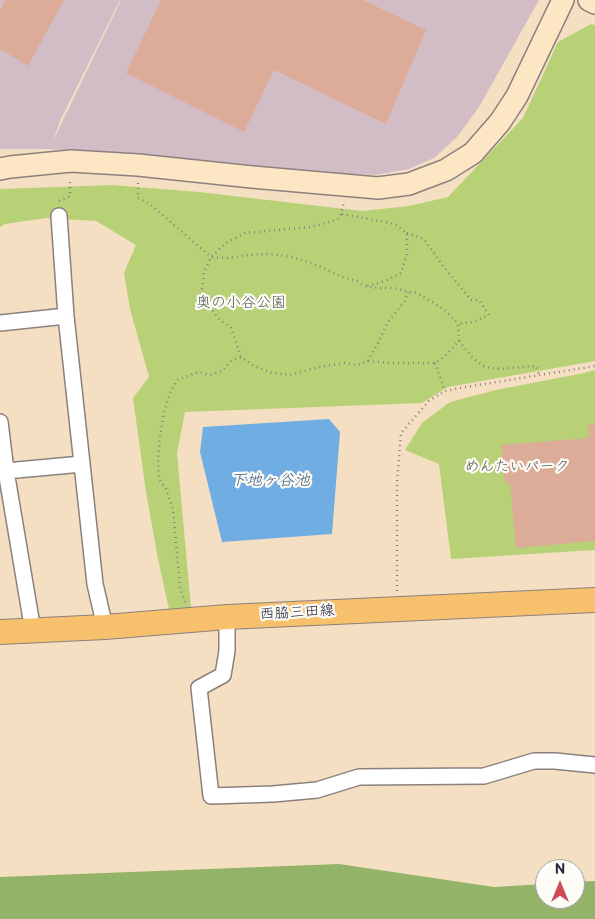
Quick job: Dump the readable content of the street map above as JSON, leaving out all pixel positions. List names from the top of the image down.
{
  "streets": {
    "main road": ["西脇三田線"]
  },
  "water": ["下地ヶ谷池"],
  "parks": ["奥の小谷公園", "めんたいパーク"],
  "north": "top"
}
